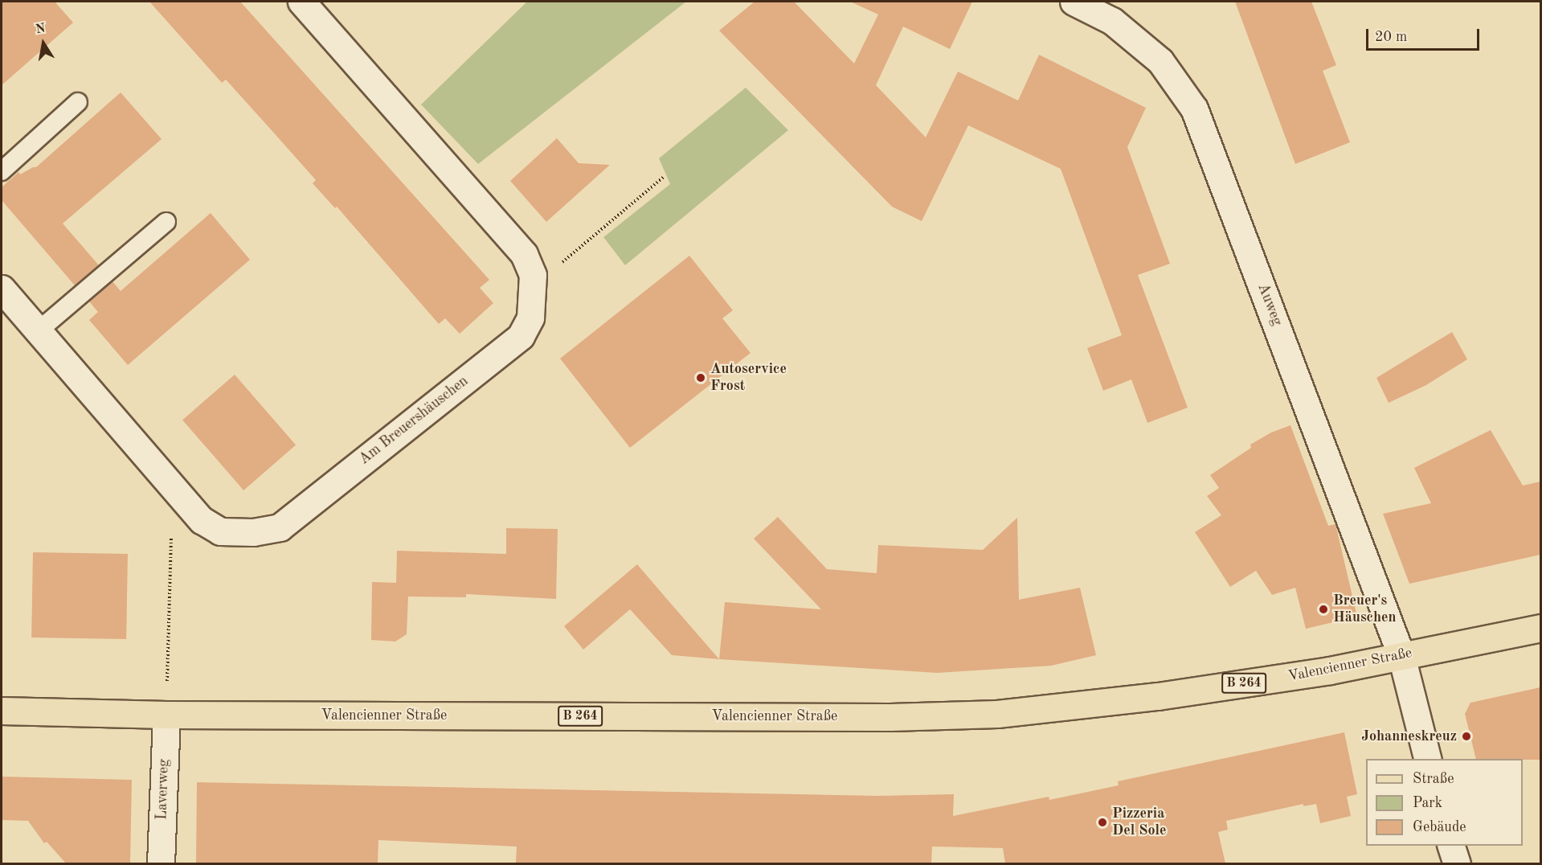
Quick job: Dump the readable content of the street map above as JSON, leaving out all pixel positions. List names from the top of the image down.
{
  "streets": {
    "main road": ["Valencienner Straße", "B 264"],
    "street": ["Auweg", "Am Breuershäuschen", "Laverweg"]
  },
  "crossings": [
    ["Auweg", "Valencienner Straße"],
    ["Valencienner Straße", "Laverweg"]
  ],
  "places": [
    "Autoservice Frost",
    "Breuer's Häuschen",
    "Johanneskreuz",
    "Pizzeria Del Sole"
  ],
  "legend": ["Straße", "Park", "Gebäude"],
  "scale_bar": "20 m",
  "north": "top"
}
